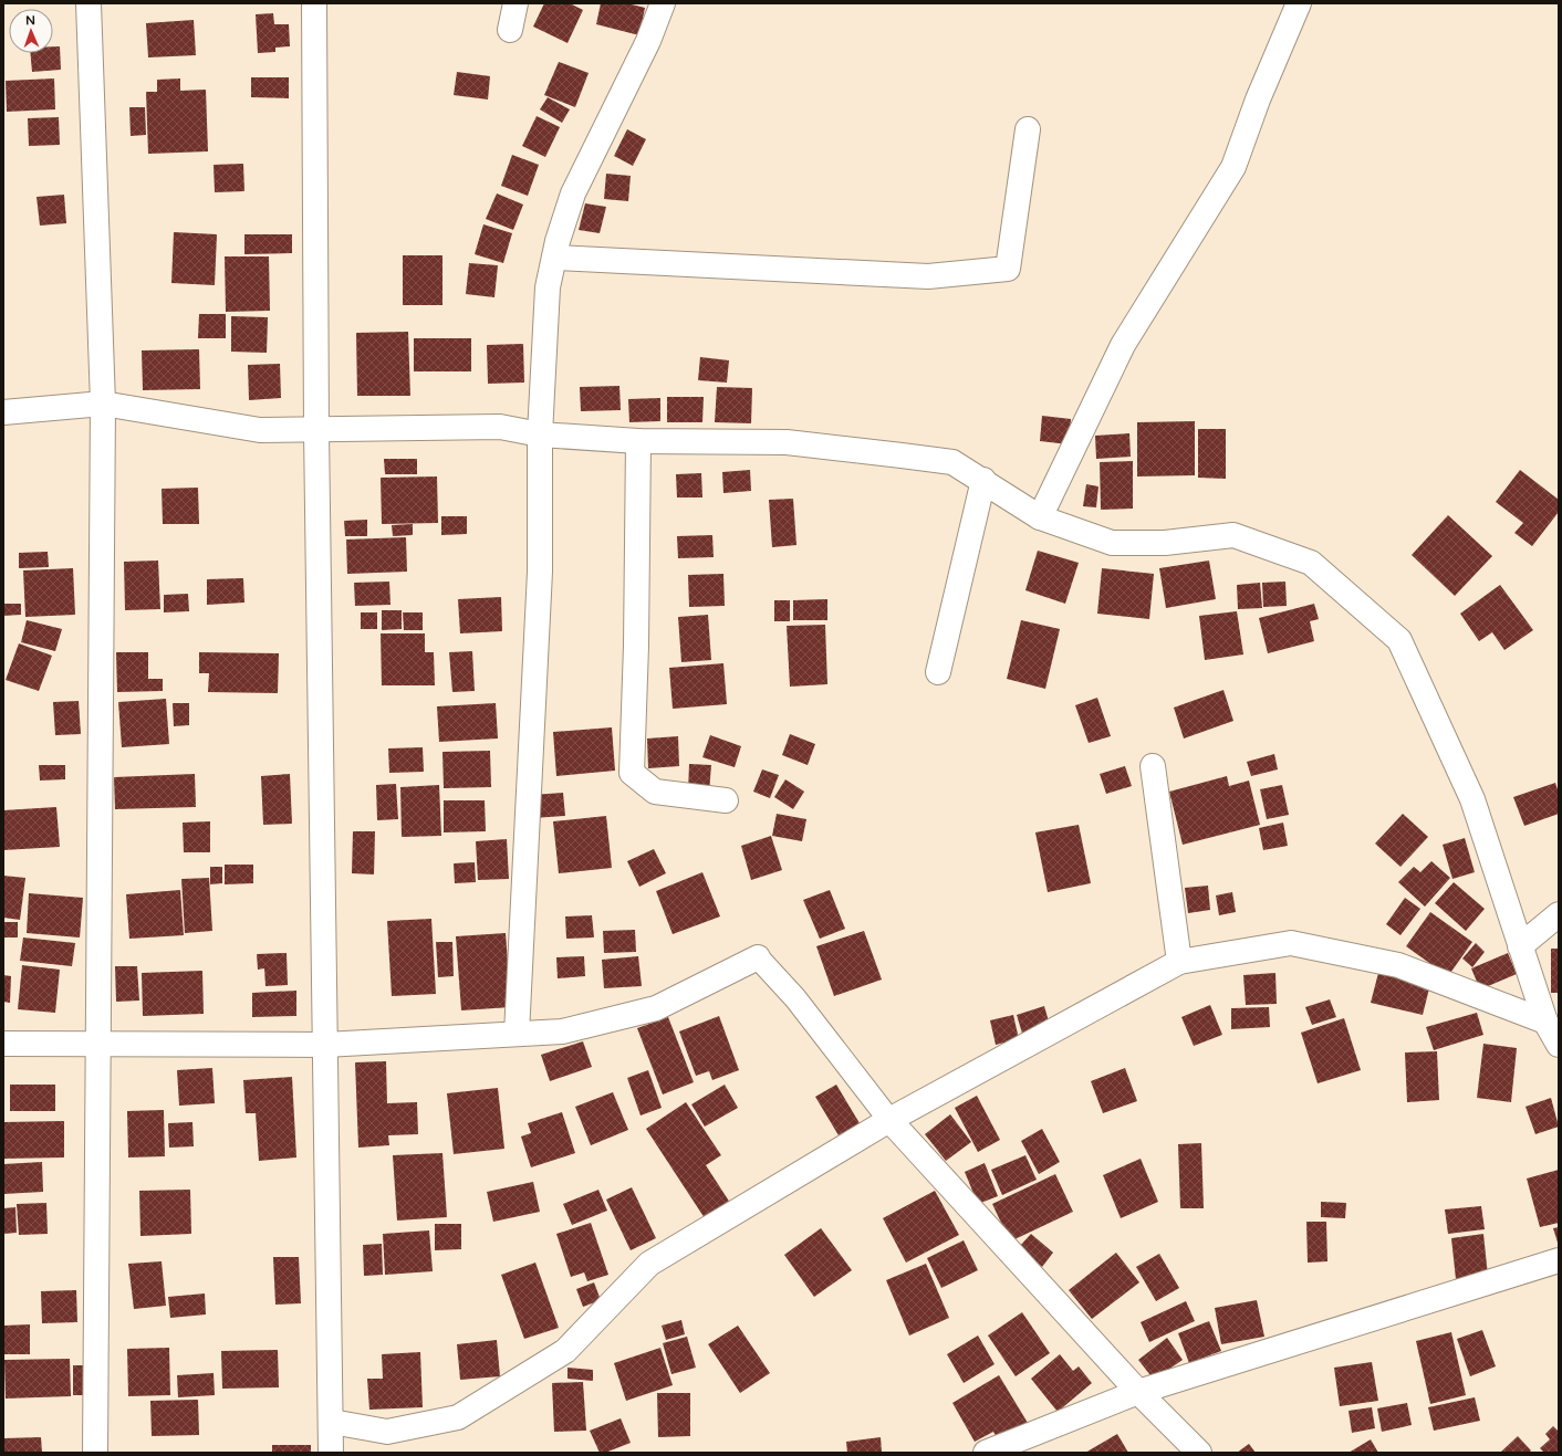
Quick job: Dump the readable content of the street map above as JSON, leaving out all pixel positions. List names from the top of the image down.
{
  "north": "top"
}
